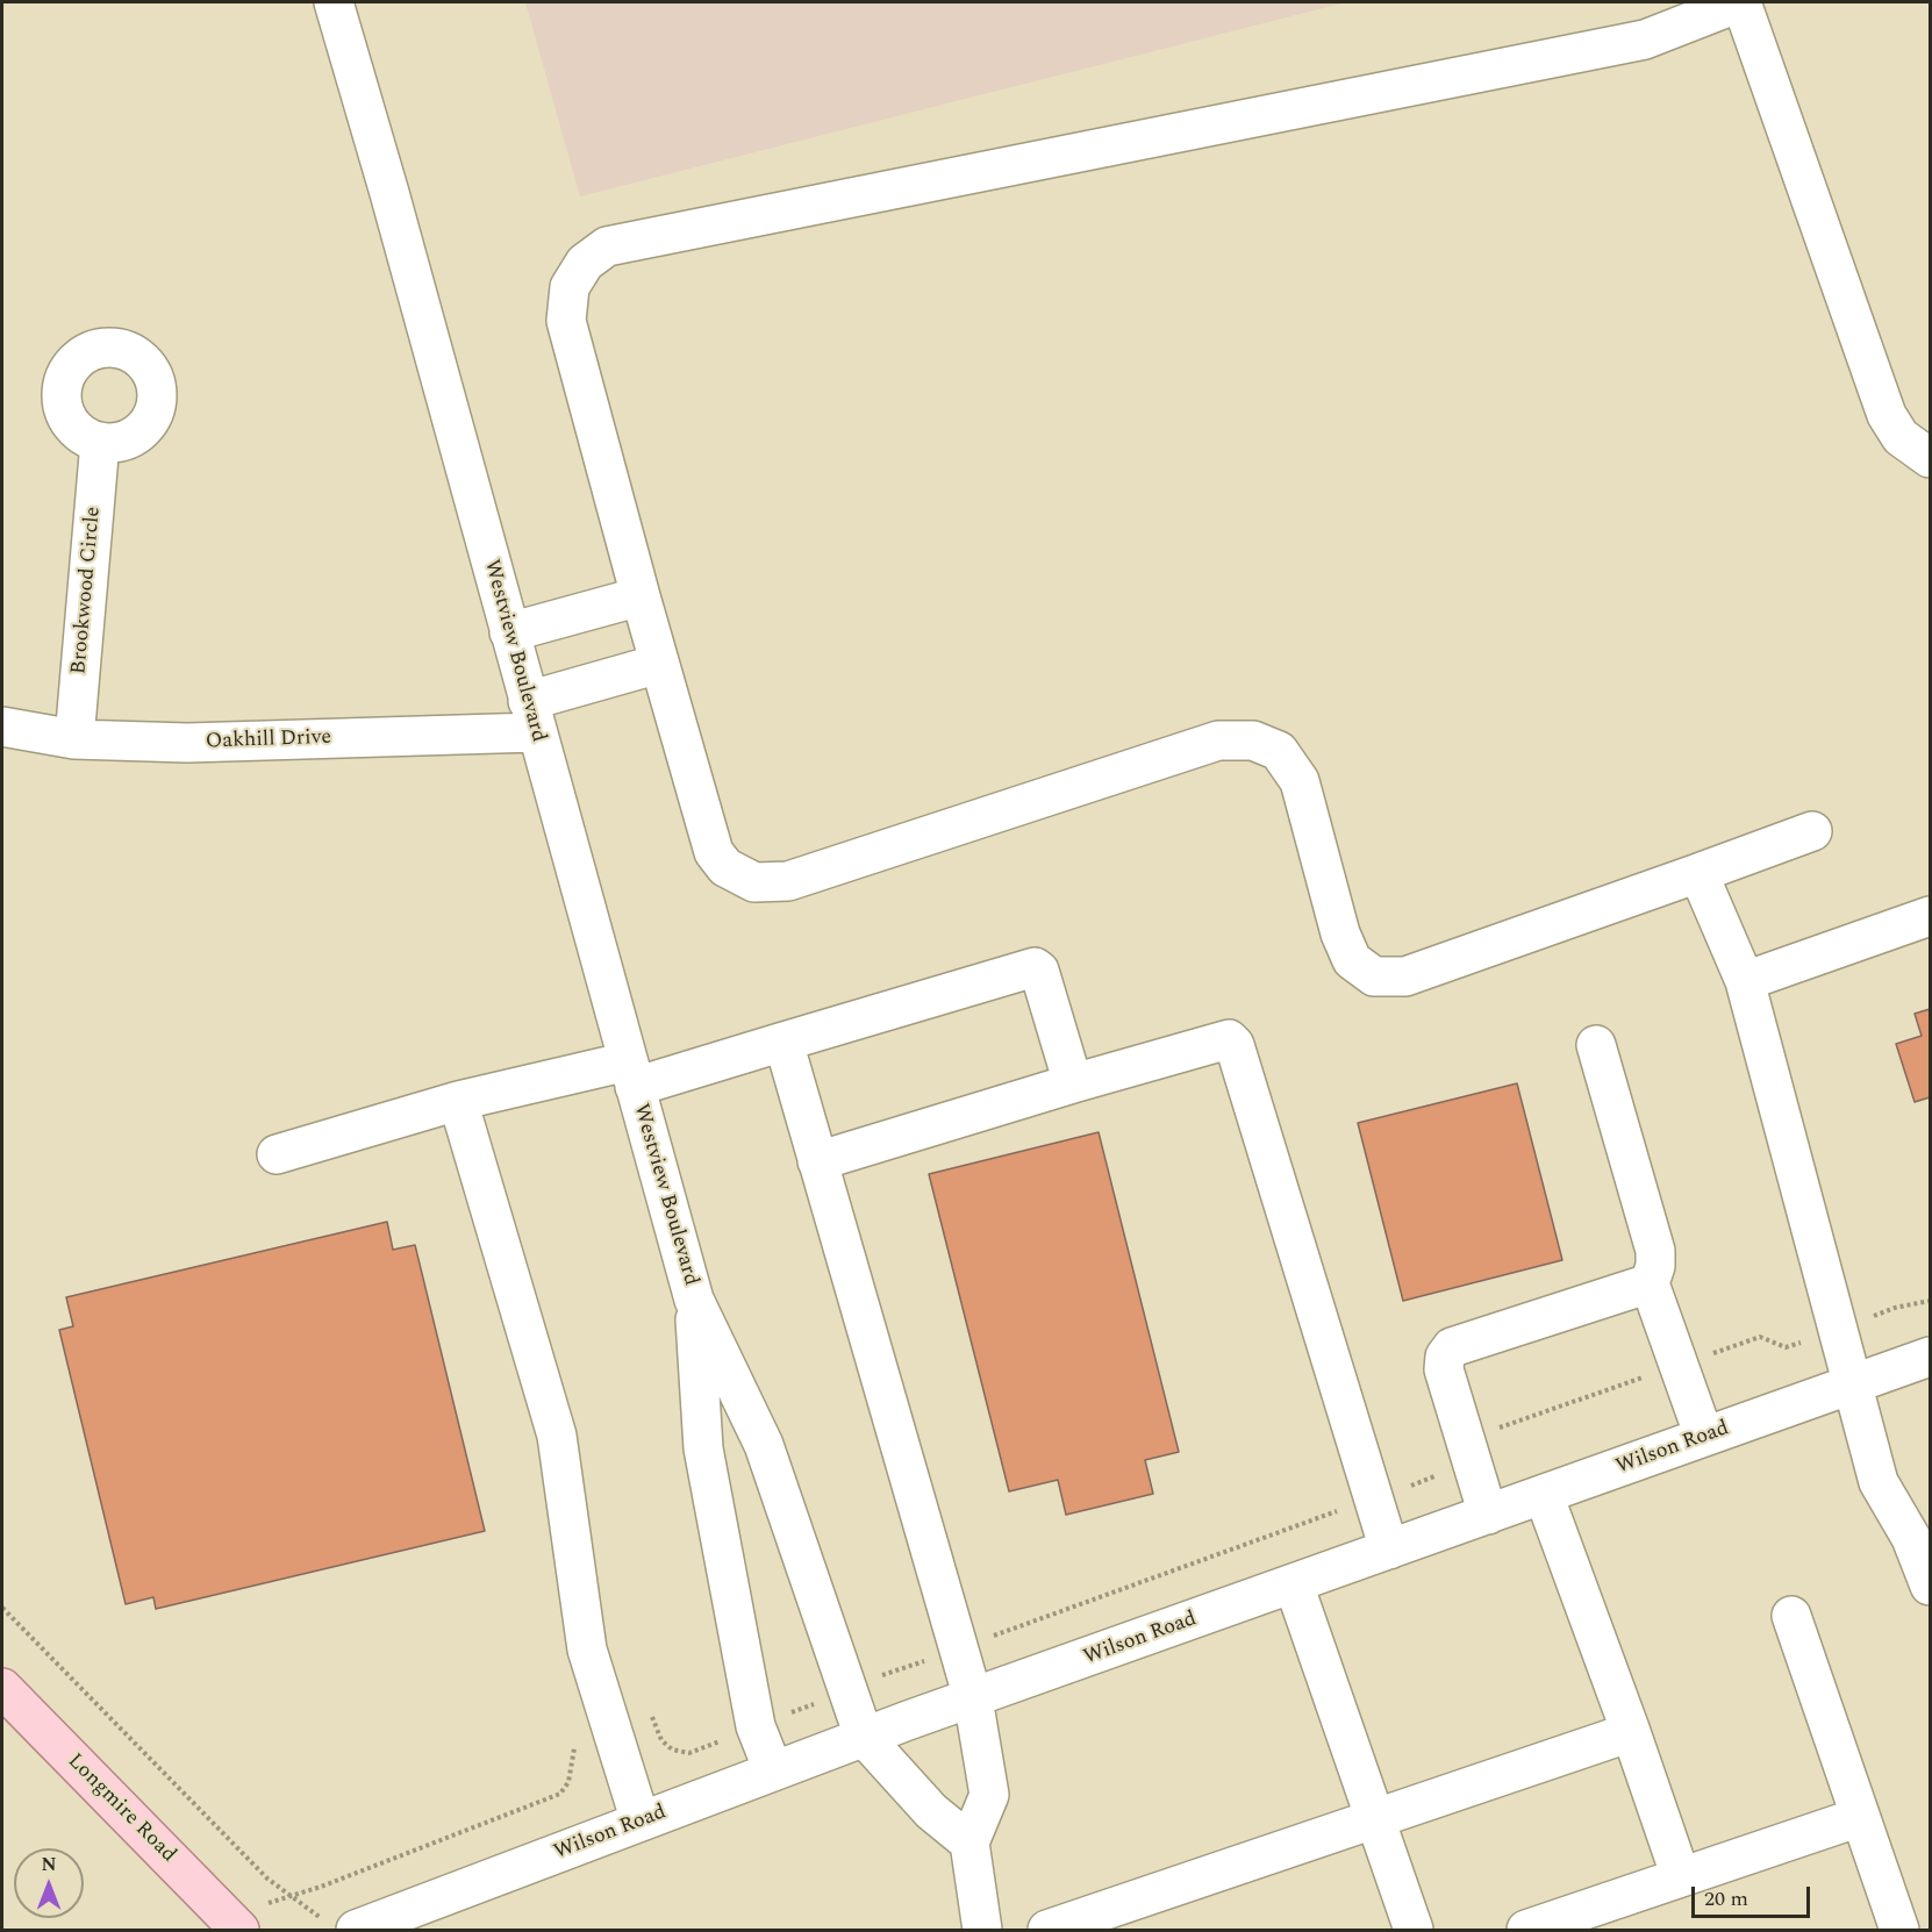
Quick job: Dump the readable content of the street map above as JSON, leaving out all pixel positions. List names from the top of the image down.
{
  "streets": {
    "main road": ["Longmire Road"],
    "street": [
      "Brookwood Circle",
      "Westview Boulevard",
      "Oakhill Drive",
      "Wilson Road"
    ]
  },
  "crossings": [
    ["Brookwood Circle", "Oakhill Drive"],
    ["Westview Boulevard", "Oakhill Drive"],
    ["Westview Boulevard", "Wilson Road"]
  ],
  "scale_bar": "20 m",
  "north": "top"
}
